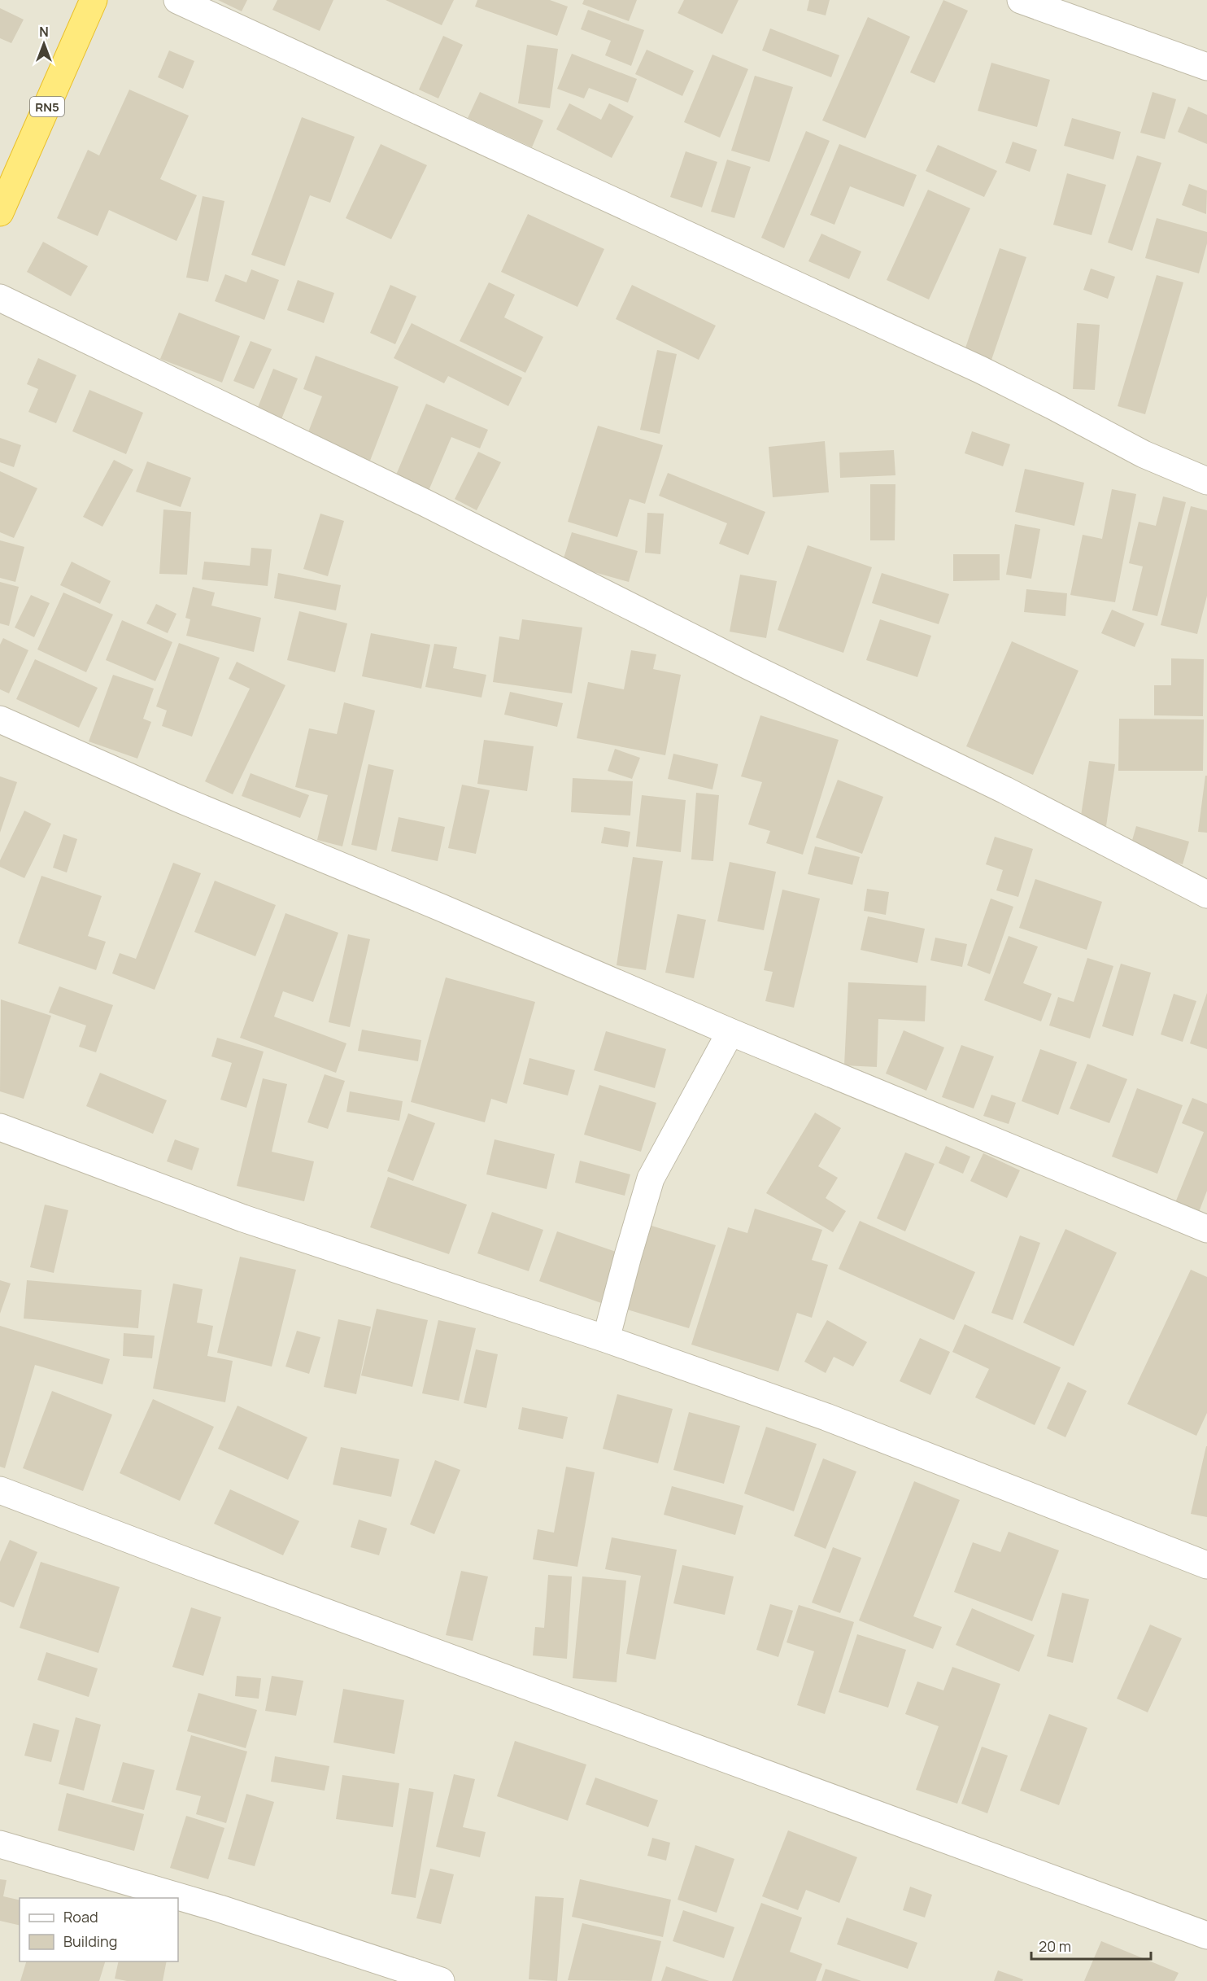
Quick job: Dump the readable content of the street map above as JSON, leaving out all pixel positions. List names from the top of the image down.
{
  "streets": {
    "highway": ["RN5"]
  },
  "legend": ["Road", "Building"],
  "scale_bar": "20 m",
  "north": "top"
}
